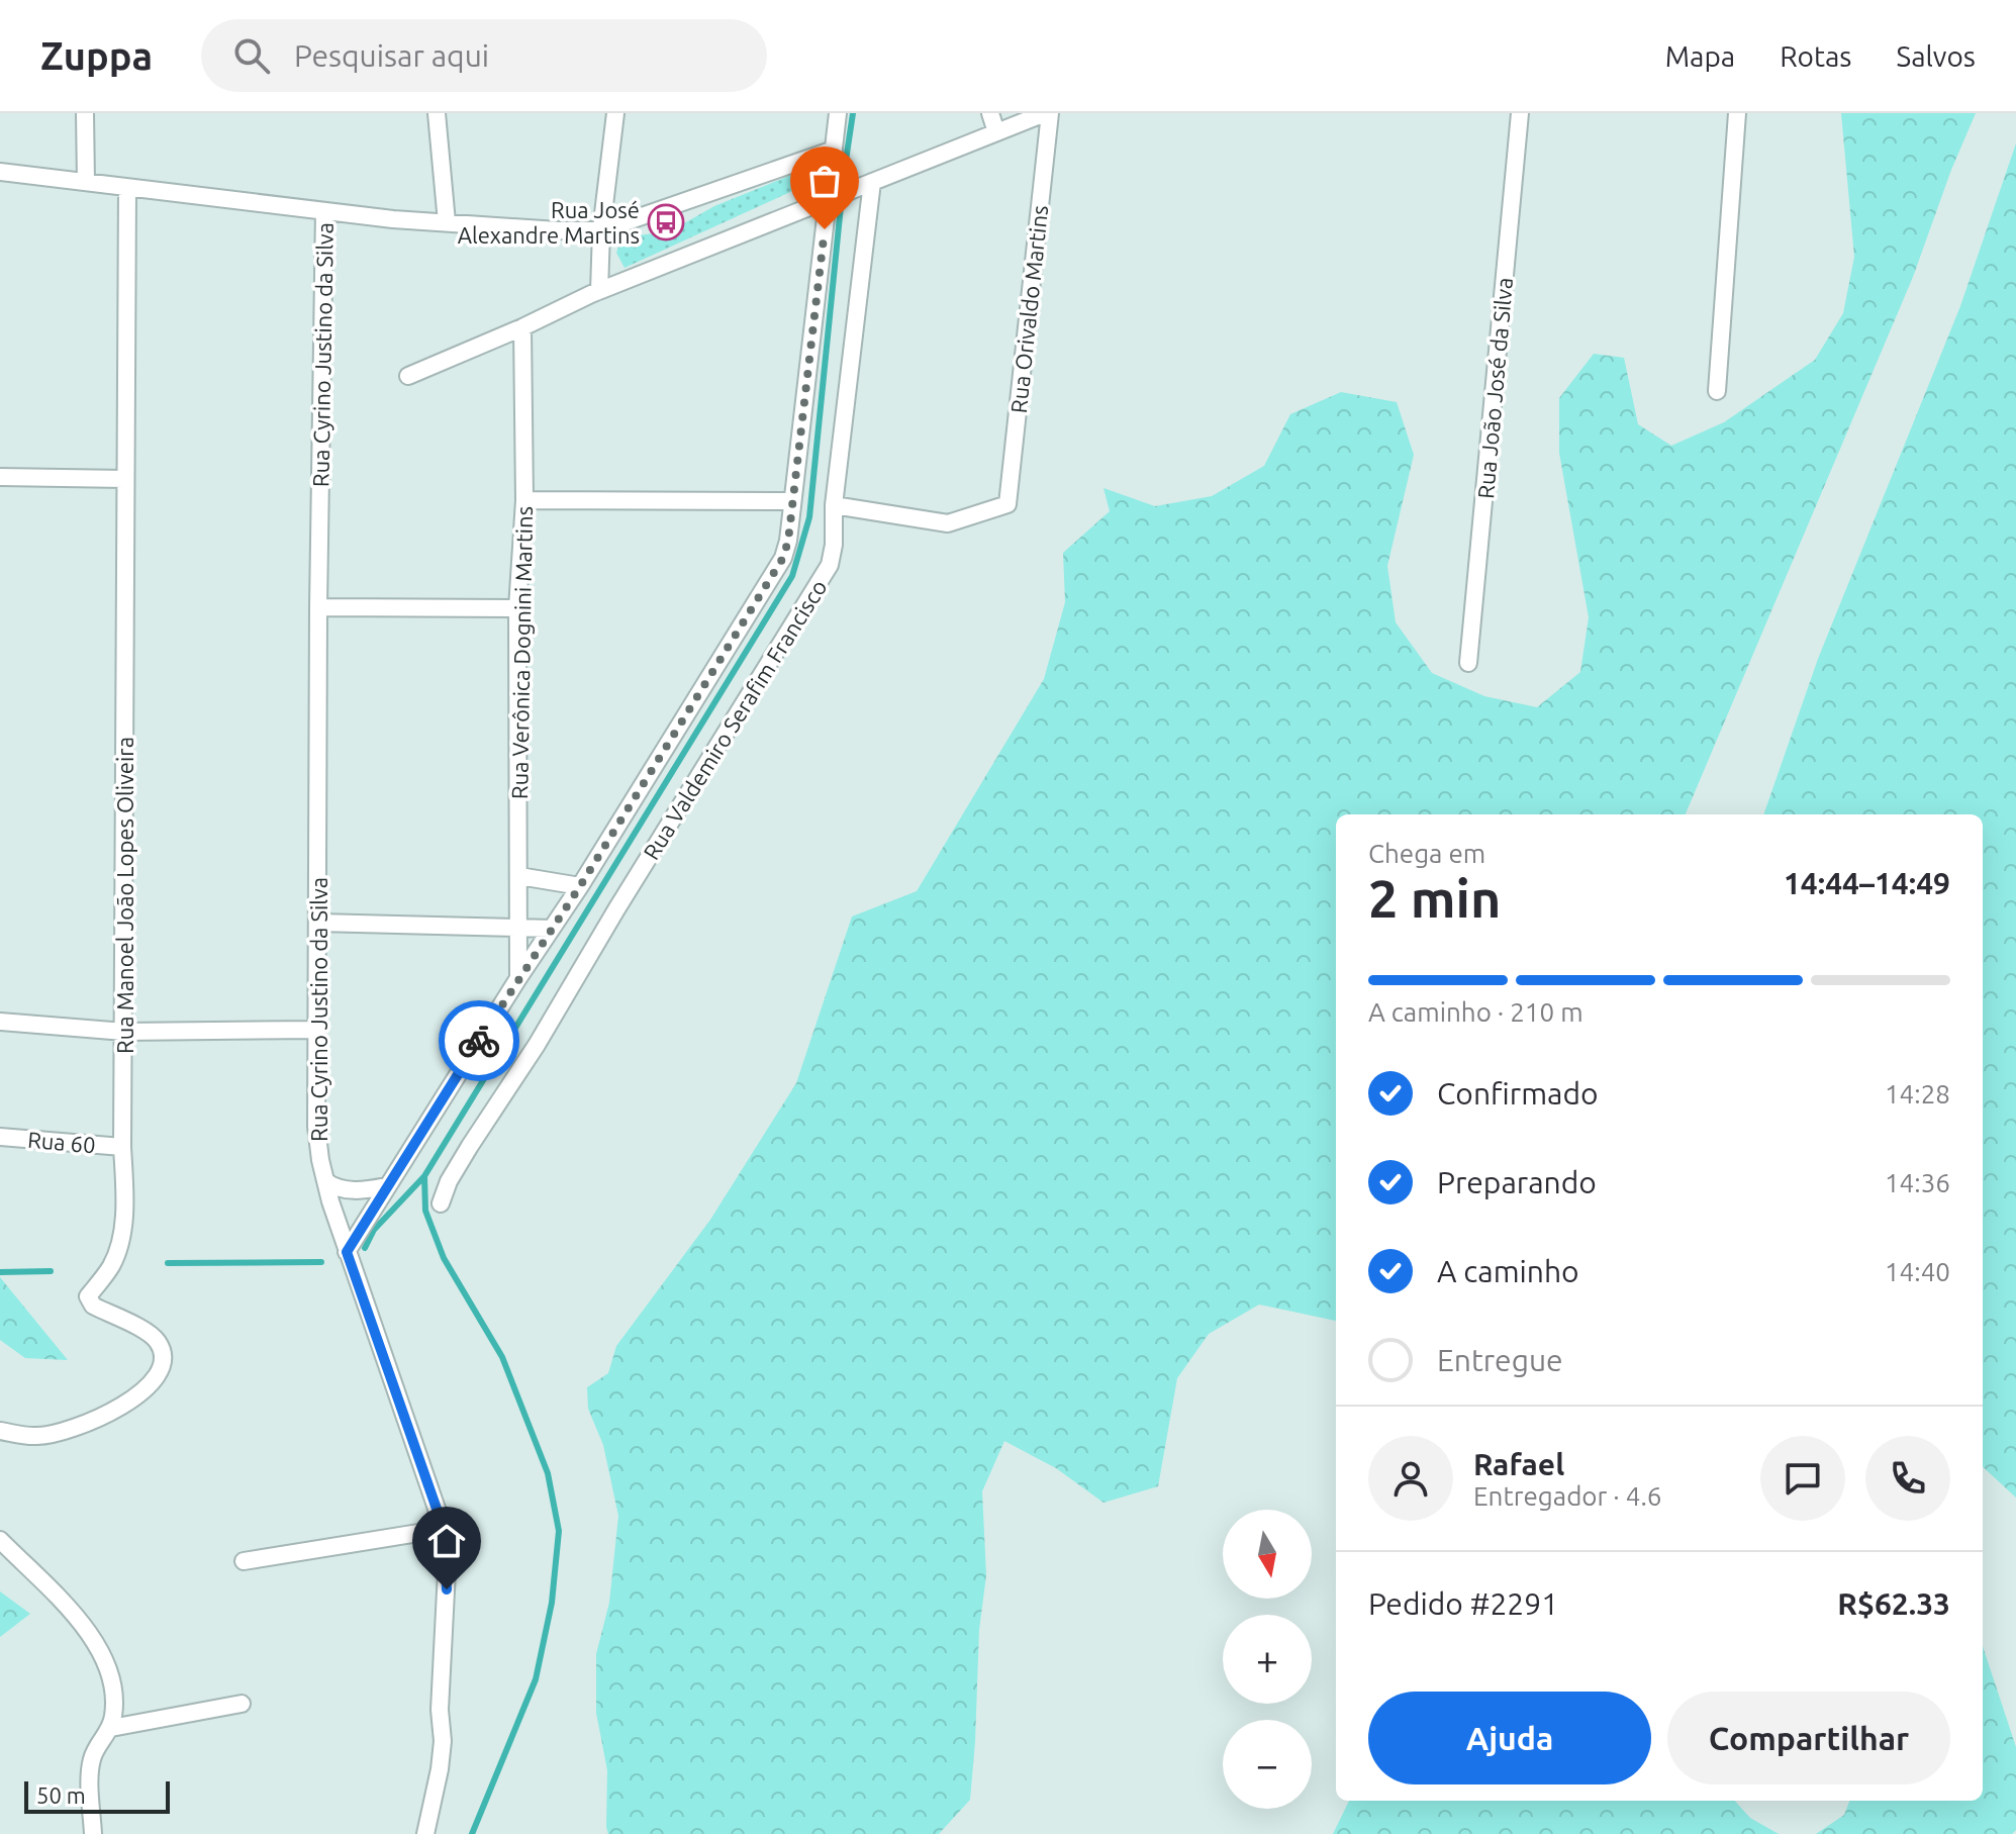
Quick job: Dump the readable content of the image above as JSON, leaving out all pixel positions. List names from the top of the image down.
{
  "streets": {
    "street": [
      "Rua Orivaldo Martins",
      "Rua Cyrino Justino da Silva",
      "Rua João José da Silva",
      "Rua Verônica Dognini Martins",
      "Rua Valdemiro Serafim Francisco",
      "Rua Manoel João Lopes Oliveira",
      "Rua 60"
    ]
  },
  "crossings": [
    ["Rua Orivaldo Martins", "Rua Valdemiro Serafim Francisco"],
    ["Rua Manoel João Lopes Oliveira", "Rua 60"]
  ],
  "places": {
    "bus stop": ["Rua José Alexandre Martins"]
  },
  "scale_bar": "50 m",
  "north": "bottom",
  "page": {
    "header": "Zuppa",
    "search": "Pesquisar aqui",
    "nav": ["Mapa", "Rotas", "Salvos"],
    "heading": ["2 min", "Chega em", "14:44–14:49"],
    "panel": [
      "Rafael",
      "Entregador · 4.6",
      "Pedido #2291",
      "R$62.33"
    ],
    "bar": "A caminho · 210 m",
    "list": [
      ["Confirmado", "14:28"],
      ["Preparando", "14:36"],
      ["A caminho", "14:40"],
      "Entregue"
    ],
    "map_buttons": ["+", "−"],
    "buttons": ["Ajuda", "Compartilhar"],
    "scale": "50 m"
  }
}
